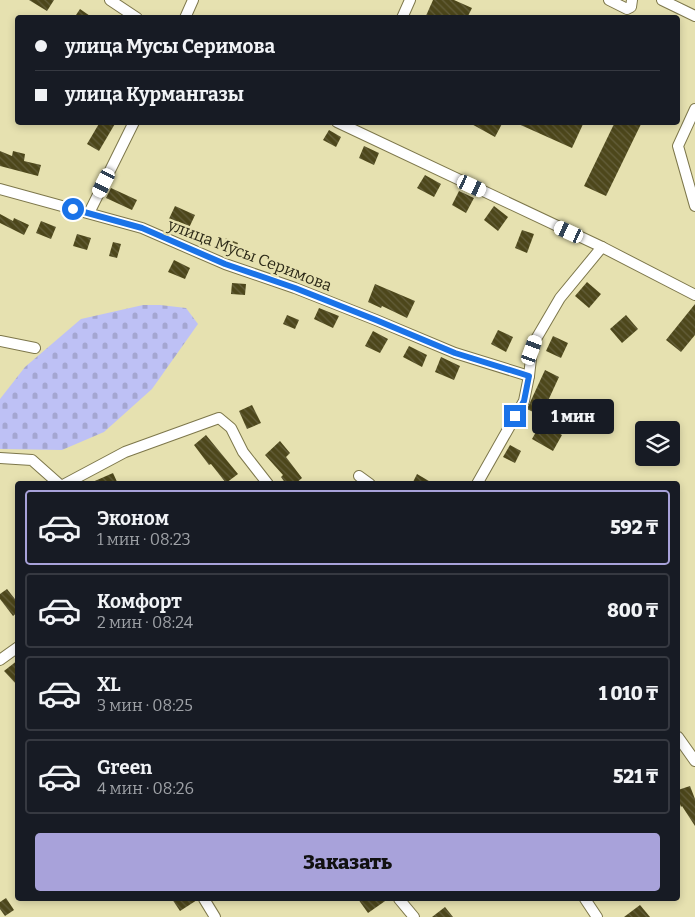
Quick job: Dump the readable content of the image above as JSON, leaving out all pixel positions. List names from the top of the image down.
{
  "streets": {
    "street": ["улица Мусы Серимова"]
  },
  "page": {
    "banner": ["улица Мусы Серимова", "улица Курмангазы"],
    "bubble": "1 мин",
    "list": [
      {
        "name": "Эконом",
        "note": "1 мин · 08:23",
        "value": "592 ₸"
      },
      {
        "name": "Комфорт",
        "note": "2 мин · 08:24",
        "value": "800 ₸"
      },
      {
        "name": "XL",
        "note": "3 мин · 08:25",
        "value": "1 010 ₸"
      },
      {
        "name": "Green",
        "note": "4 мин · 08:26",
        "value": "521 ₸"
      }
    ],
    "buttons": "Заказать"
  }
}
